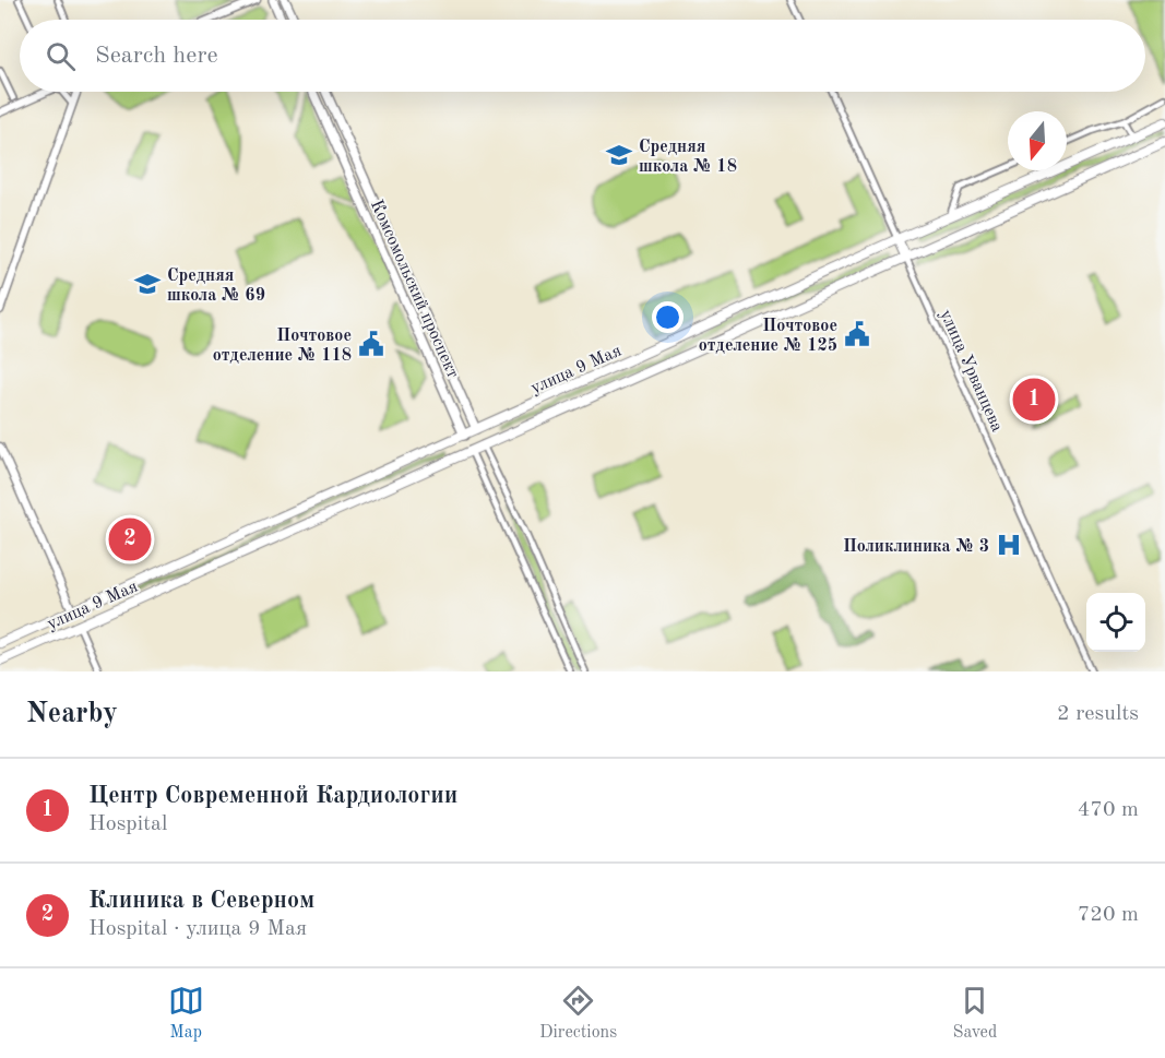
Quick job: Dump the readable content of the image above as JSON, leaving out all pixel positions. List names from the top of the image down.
{
  "streets": {
    "main road": ["Комсомольский проспект", "улица 9 Мая", "улица Урванцева"]
  },
  "crossings": [
    ["Комсомольский проспект", "улица 9 Мая"],
    ["улица 9 Мая", "улица Урванцева"]
  ],
  "places": {
    "school or university": ["Средняя школа № 18", "Средняя школа № 69"],
    "public building": ["Почтовое отделение № 125", "Почтовое отделение № 118"],
    "hospital": ["Поликлиника № 3"]
  },
  "north": "bottom",
  "page": {
    "search": "Search here",
    "pins": ["1", "2"],
    "heading": ["Nearby", "2 results"],
    "list": [
      {
        "mark": "1",
        "name": "Центр Современной Кардиологии",
        "note": "Hospital",
        "value": "470 m"
      },
      {
        "mark": "2",
        "name": "Клиника в Северном",
        "note": "Hospital · улица 9 Мая",
        "value": "720 m"
      }
    ],
    "nav": ["Map", "Directions", "Saved"]
  }
}
